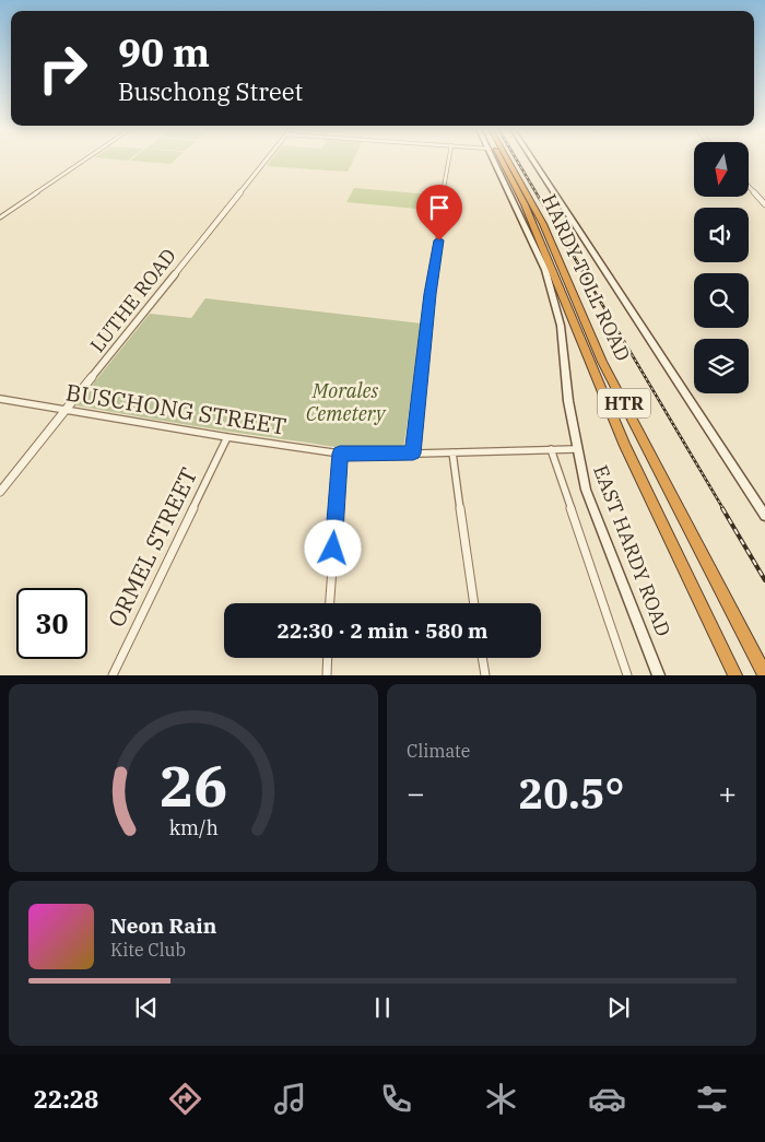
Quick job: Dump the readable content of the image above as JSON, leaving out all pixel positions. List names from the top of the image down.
{
  "streets": {
    "highway": ["HARDY TOLL ROAD", "HTR"],
    "main road": ["EAST HARDY ROAD"],
    "street": ["LUTHE ROAD", "BUSCHONG STREET", "ORMEL STREET"]
  },
  "crossings": [
    ["LUTHE ROAD", "BUSCHONG STREET"],
    ["BUSCHONG STREET", "ORMEL STREET"],
    ["BUSCHONG STREET", "EAST HARDY ROAD"]
  ],
  "parks": ["Morales Cemetery"],
  "north": "bottom",
  "page": {
    "turn": ["90 m", "Buschong Street"],
    "limit": "30",
    "trip": "22:30 · 2 min · 580 m",
    "tile": "Climate",
    "heat": ["−", "20.5°", "+"],
    "song": ["Neon Rain", "Kite Club"],
    "tabs": "22:28",
    "gauge": ["26", "km/h"]
  }
}
